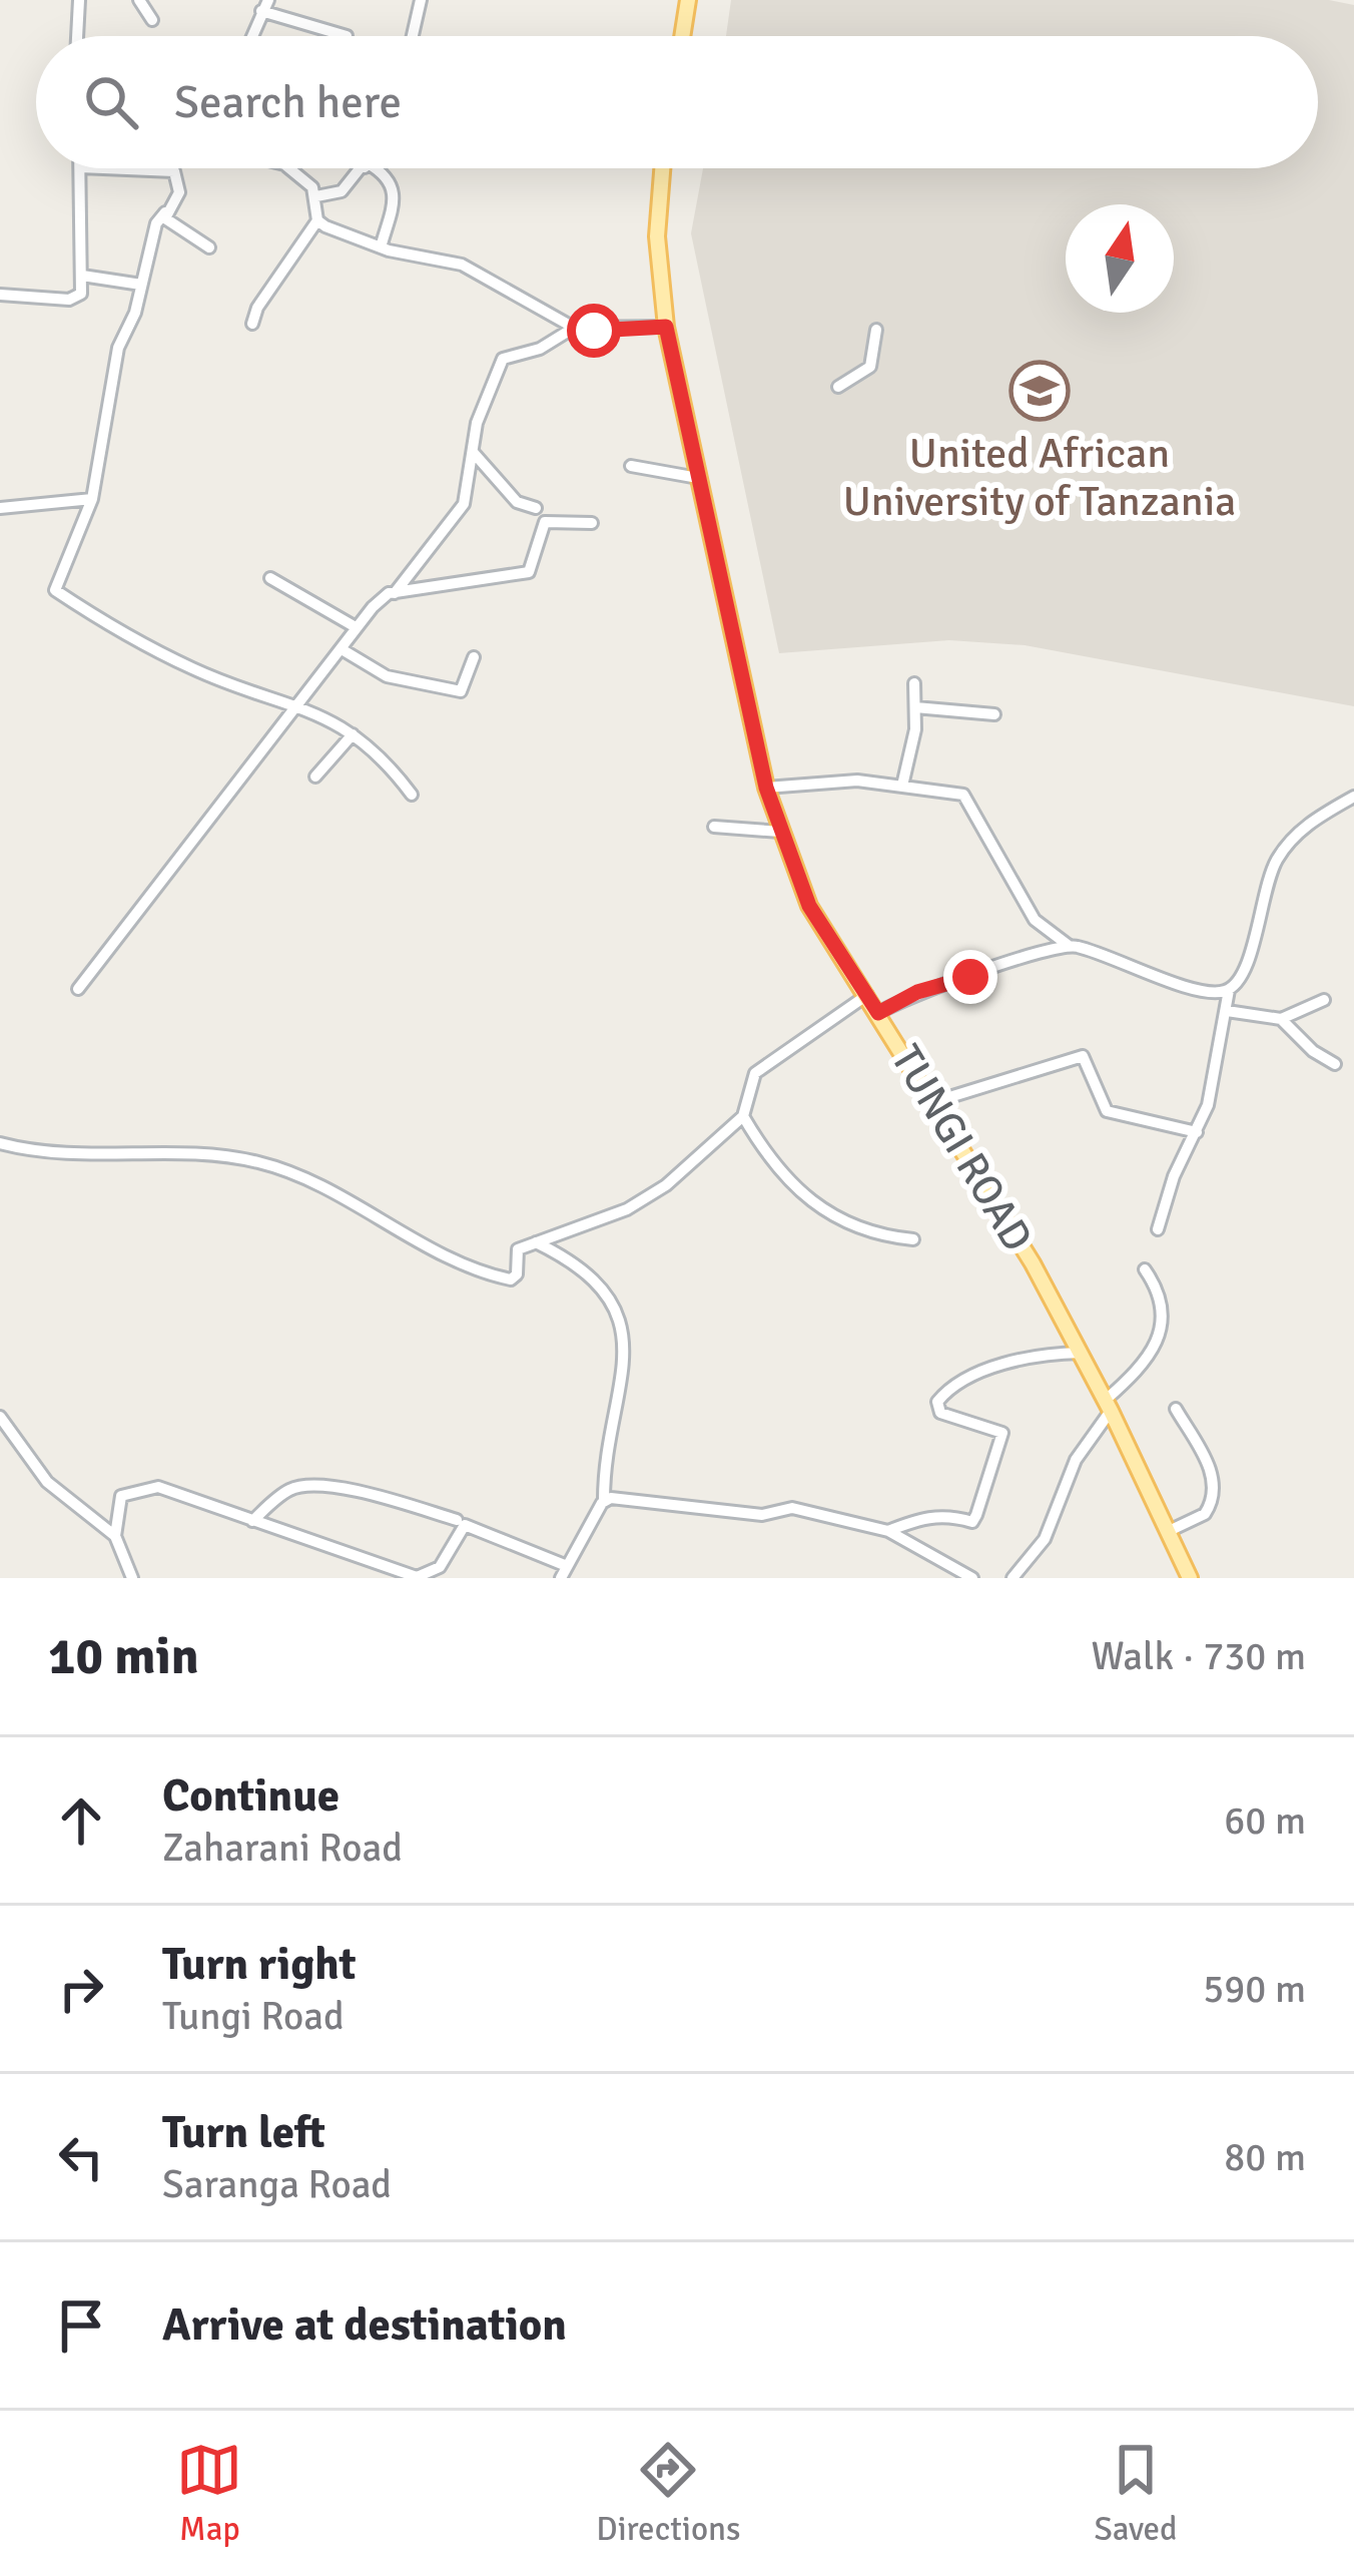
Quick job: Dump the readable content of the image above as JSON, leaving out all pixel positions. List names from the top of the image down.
{
  "streets": {
    "main road": ["TUNGI ROAD"]
  },
  "places": {
    "school or university": ["United African University of Tanzania"]
  },
  "north": "top",
  "page": {
    "search": "Search here",
    "heading": ["10 min", "Walk · 730 m"],
    "list": [
      ["Continue", "Zaharani Road", "60 m"],
      ["Turn right", "Tungi Road", "590 m"],
      ["Turn left", "Saranga Road", "80 m"],
      "Arrive at destination"
    ],
    "nav": ["Map", "Directions", "Saved"]
  }
}
